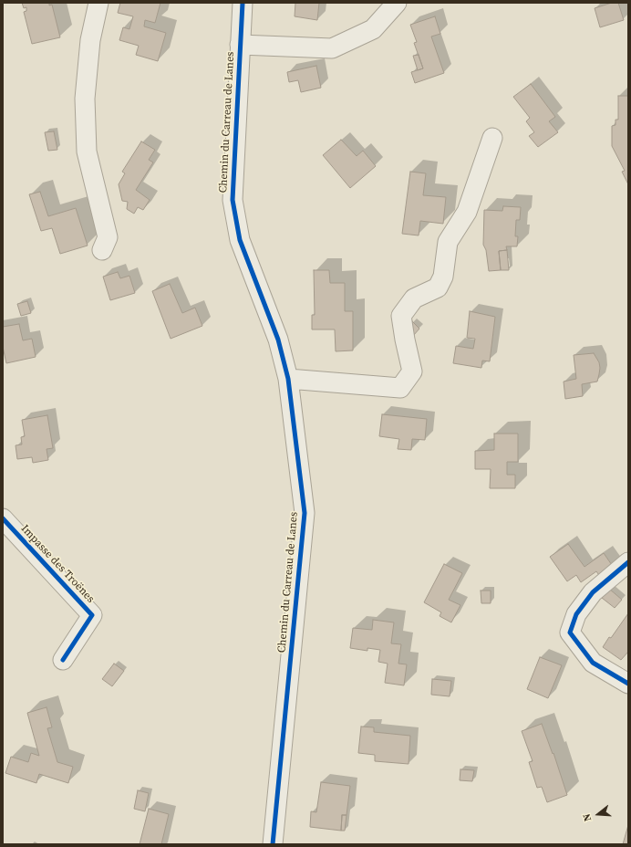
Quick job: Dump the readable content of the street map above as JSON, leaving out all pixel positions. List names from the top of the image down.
{
  "streets": {
    "street": ["Chemin du Carreau de Lanes", "Impasse des Troënes"]
  },
  "north": "left"
}
